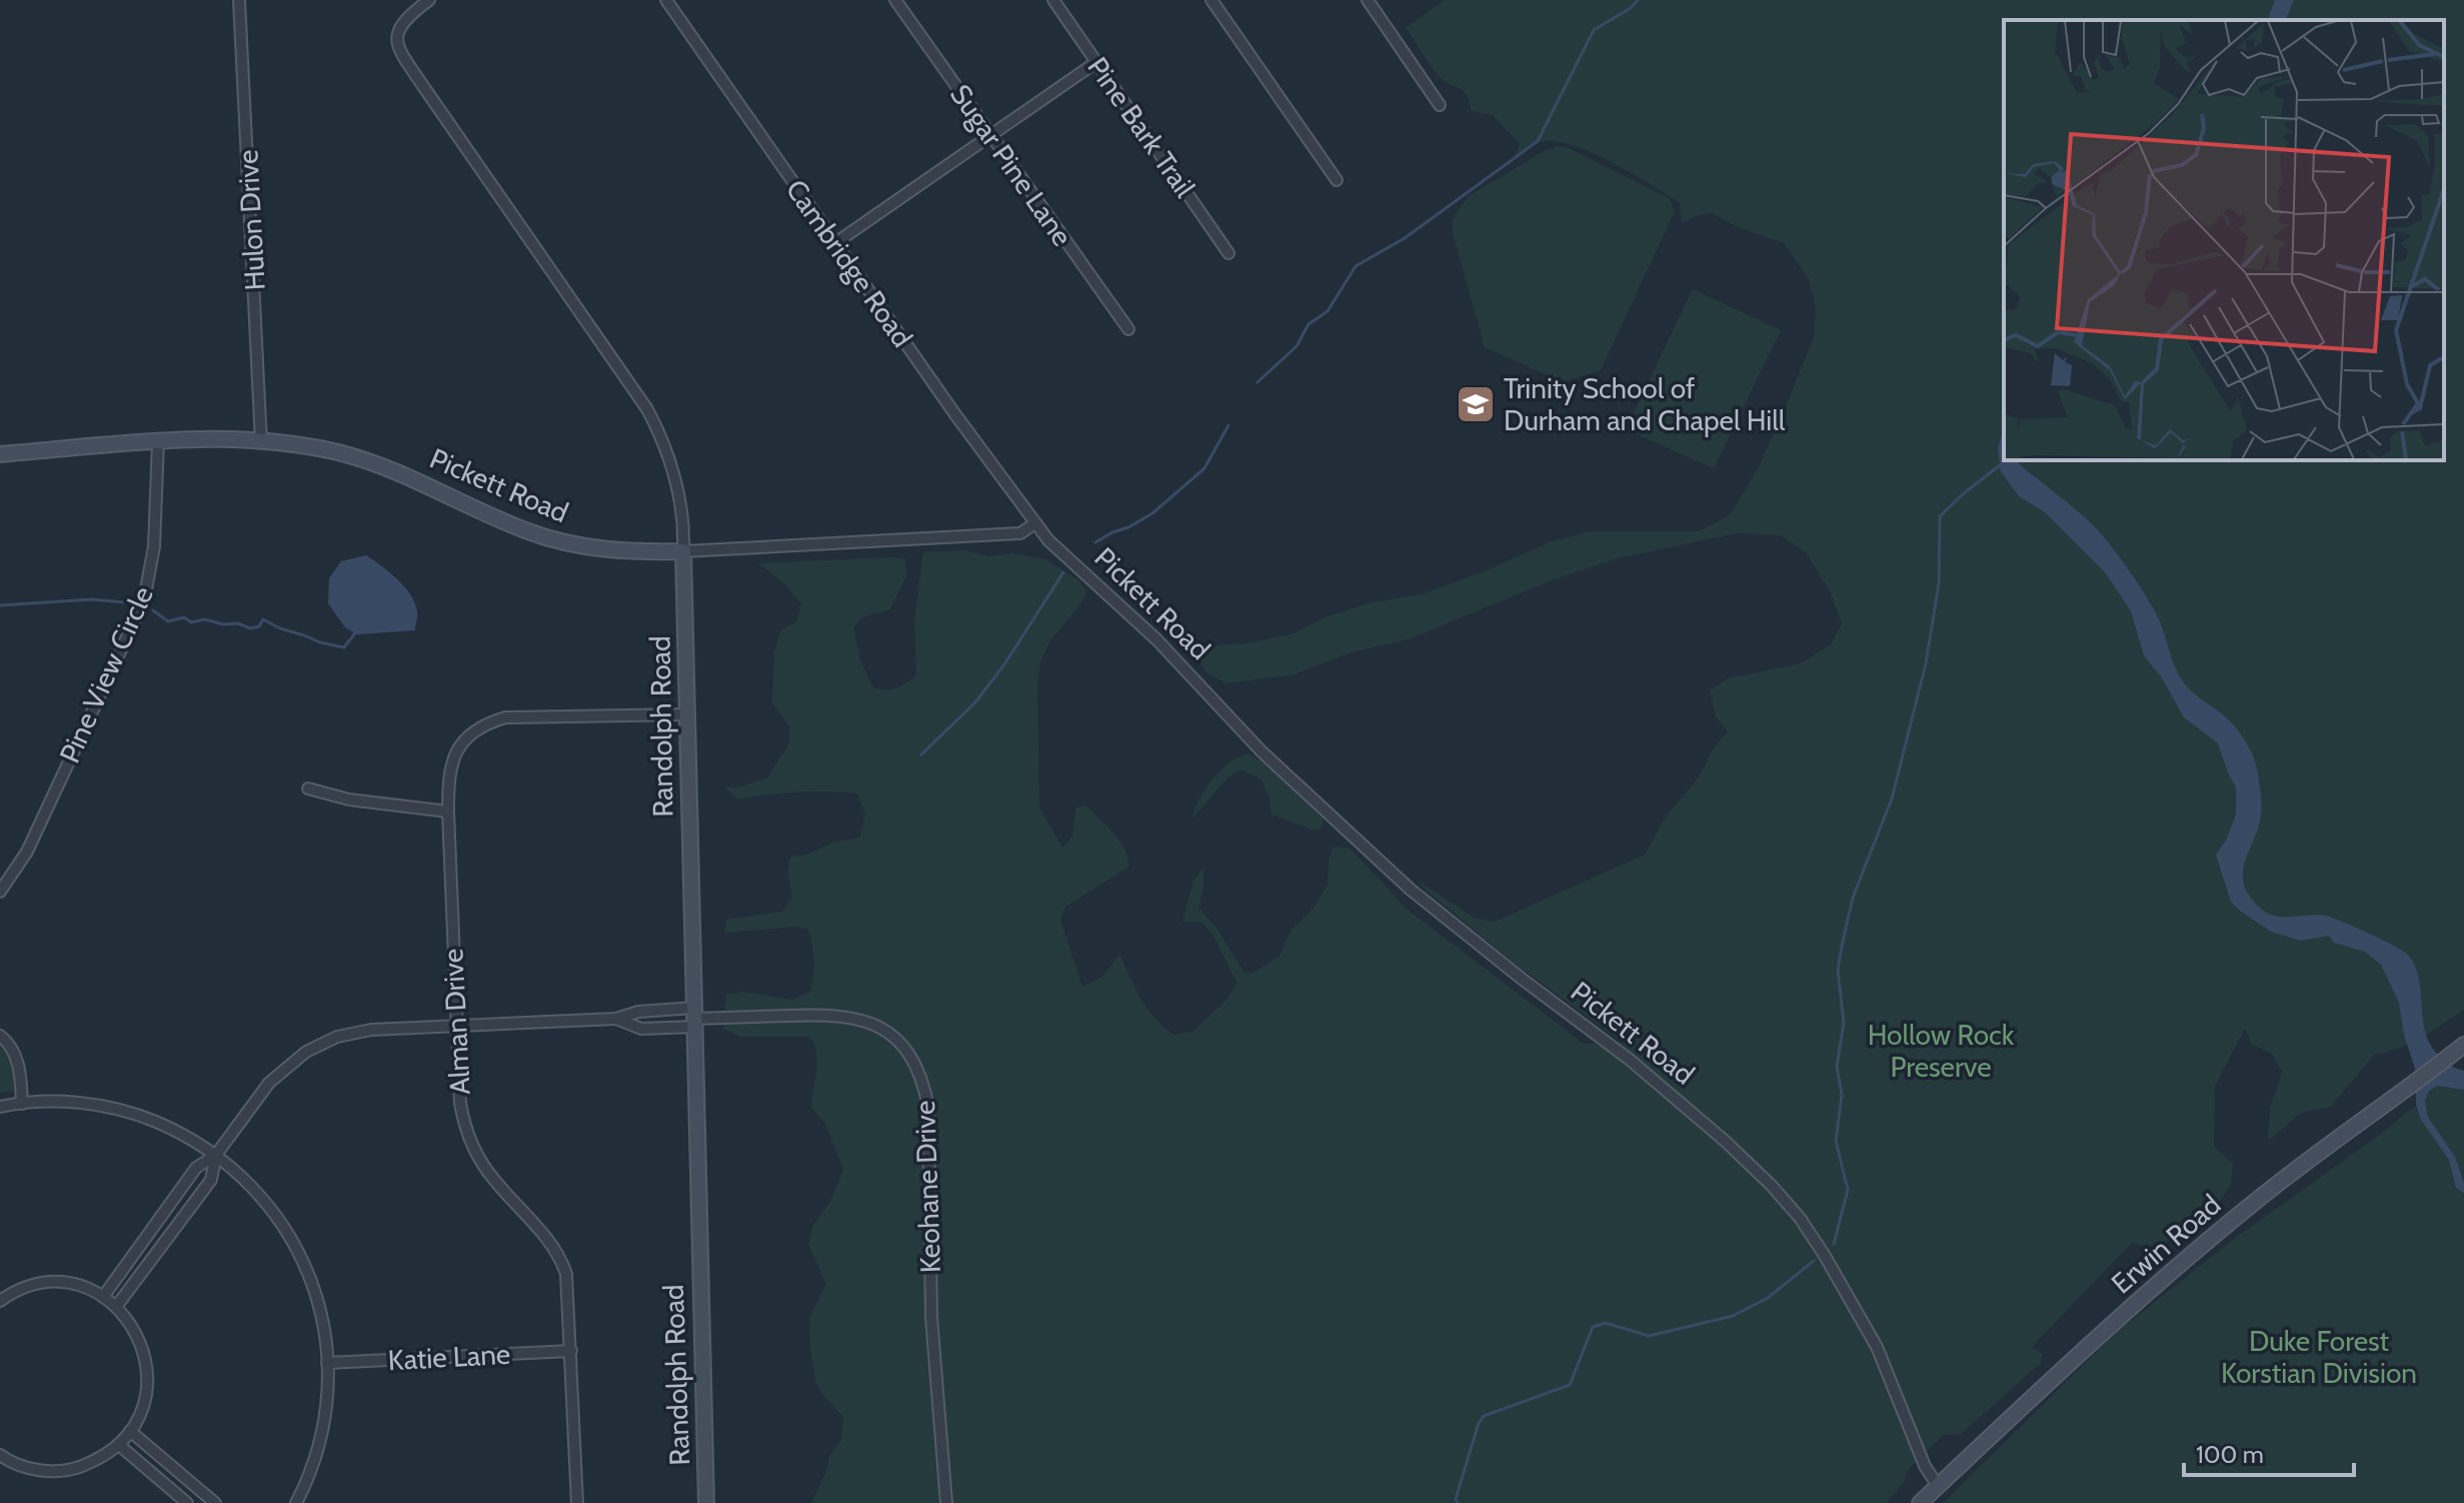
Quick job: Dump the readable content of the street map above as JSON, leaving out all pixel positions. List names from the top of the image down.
{
  "streets": {
    "street": [
      "Pine Bark Trail",
      "Sugar Pine Lane",
      "Hulon Drive",
      "Cambridge Road",
      "Pickett Road",
      "Pine View Circle",
      "Randolph Road",
      "Alman Drive",
      "Keohane Drive",
      "Erwin Road",
      "Katie Lane"
    ]
  },
  "crossings": [
    ["Hulon Drive", "Pickett Road"],
    ["Cambridge Road", "Pickett Road"],
    ["Pickett Road", "Pine View Circle"],
    ["Pickett Road", "Randolph Road"],
    ["Pickett Road", "Erwin Road"],
    ["Randolph Road", "Alman Drive"],
    ["Randolph Road", "Keohane Drive"],
    ["Alman Drive", "Keohane Drive"],
    ["Alman Drive", "Katie Lane"]
  ],
  "parks": ["Hollow Rock Preserve", "Duke Forest Korstian Division"],
  "places": {
    "school or university": ["Trinity School of Durham and Chapel Hill"]
  },
  "scale_bar": "100 m"
}
